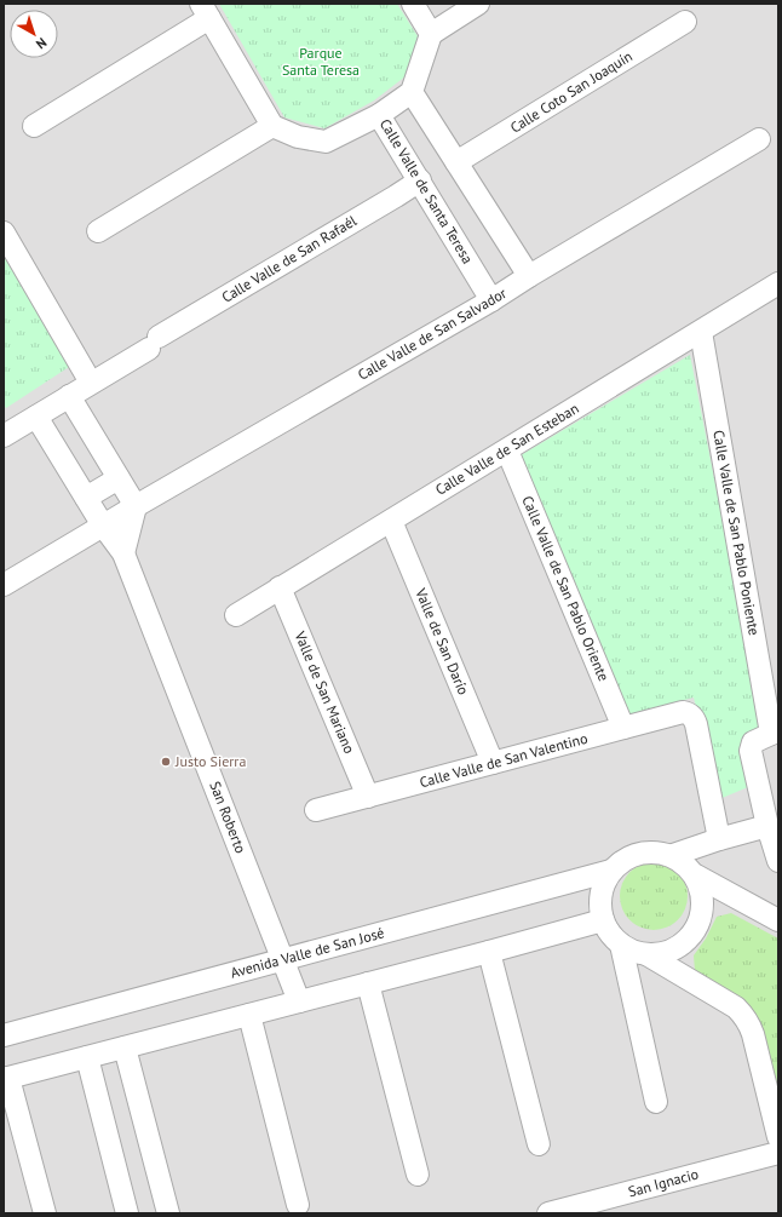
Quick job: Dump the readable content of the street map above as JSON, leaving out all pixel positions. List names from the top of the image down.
{
  "streets": {
    "street": [
      "Calle Coto San Joaquín",
      "Calle Valle de Santa Teresa",
      "Calle Valle de San Rafaél",
      "Calle Valle de San Salvador",
      "Calle Valle de San Esteban",
      "Calle Valle de San Pablo Poniente",
      "Calle Valle de San Pablo Oriente",
      "Valle de San Darío",
      "Valle de San Mariano",
      "Calle Valle de San Valentino",
      "San Roberto",
      "Avenida Valle de San José",
      "San Ignacio"
    ]
  },
  "crossings": [
    ["Calle Valle de Santa Teresa", "Calle Valle de San Rafaél"],
    ["Calle Valle de Santa Teresa", "Calle Valle de San Salvador"],
    ["Calle Valle de San Rafaél", "San Roberto"],
    ["Calle Valle de San Salvador", "San Roberto"],
    ["Calle Valle de San Esteban", "Calle Valle de San Pablo Poniente"],
    ["Calle Valle de San Esteban", "Calle Valle de San Pablo Oriente"],
    ["Calle Valle de San Esteban", "Valle de San Darío"],
    ["Calle Valle de San Esteban", "Valle de San Mariano"],
    ["Calle Valle de San Pablo Oriente", "Calle Valle de San Valentino"],
    ["Valle de San Darío", "Calle Valle de San Valentino"],
    ["Valle de San Mariano", "Calle Valle de San Valentino"],
    ["San Roberto", "Avenida Valle de San José"]
  ],
  "parks": ["Parque Santa Teresa"],
  "places": ["Justo Sierra"],
  "north": "bottom right"
}
